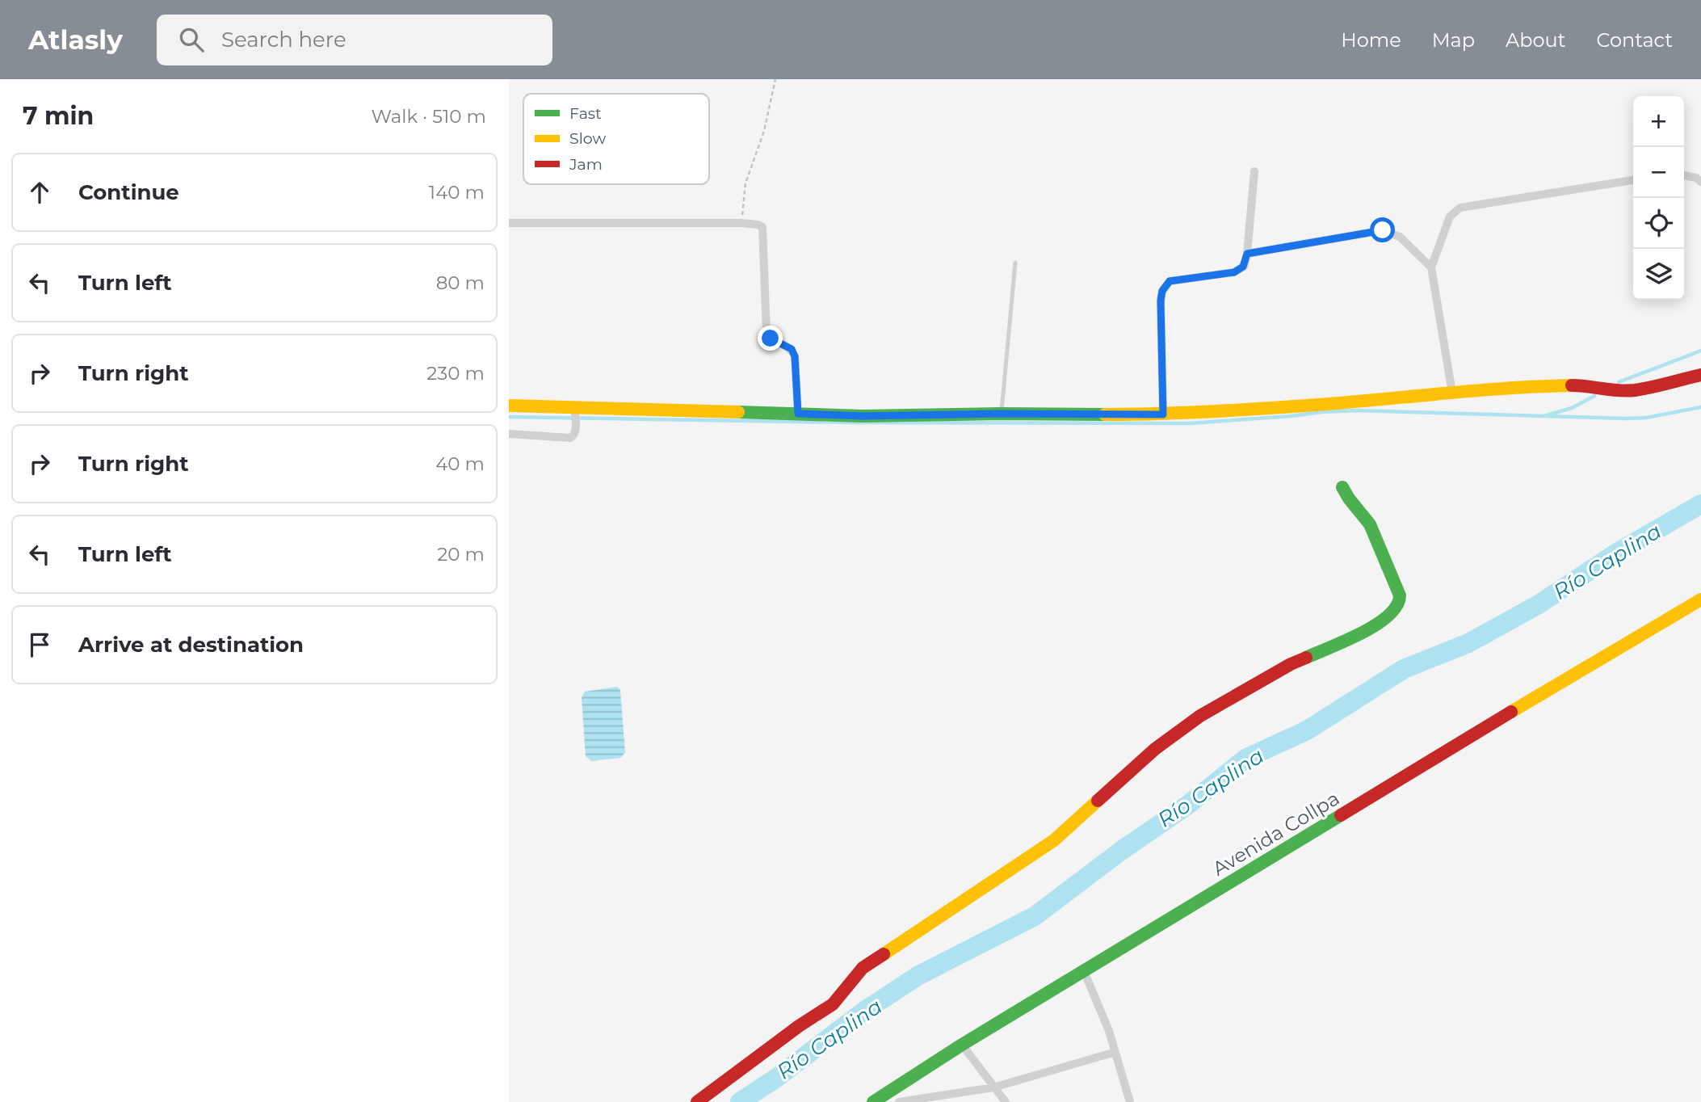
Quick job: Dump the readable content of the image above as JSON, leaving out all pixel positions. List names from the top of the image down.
{
  "streets": {
    "street": ["Avenida Collpa"]
  },
  "water": ["Río Caplina"],
  "legend": ["Fast", "Slow", "Jam"],
  "page": {
    "header": "Atlasly",
    "search": "Search here",
    "nav": [
      "Home",
      "Map",
      "About",
      "Contact"
    ],
    "heading": ["7 min", "Walk · 510 m"],
    "map_buttons": ["+", "−"],
    "list": [
      ["Continue", "140 m"],
      ["Turn left", "80 m"],
      ["Turn right", "230 m"],
      ["Turn right", "40 m"],
      ["Turn left", "20 m"],
      "Arrive at destination"
    ]
  }
}
